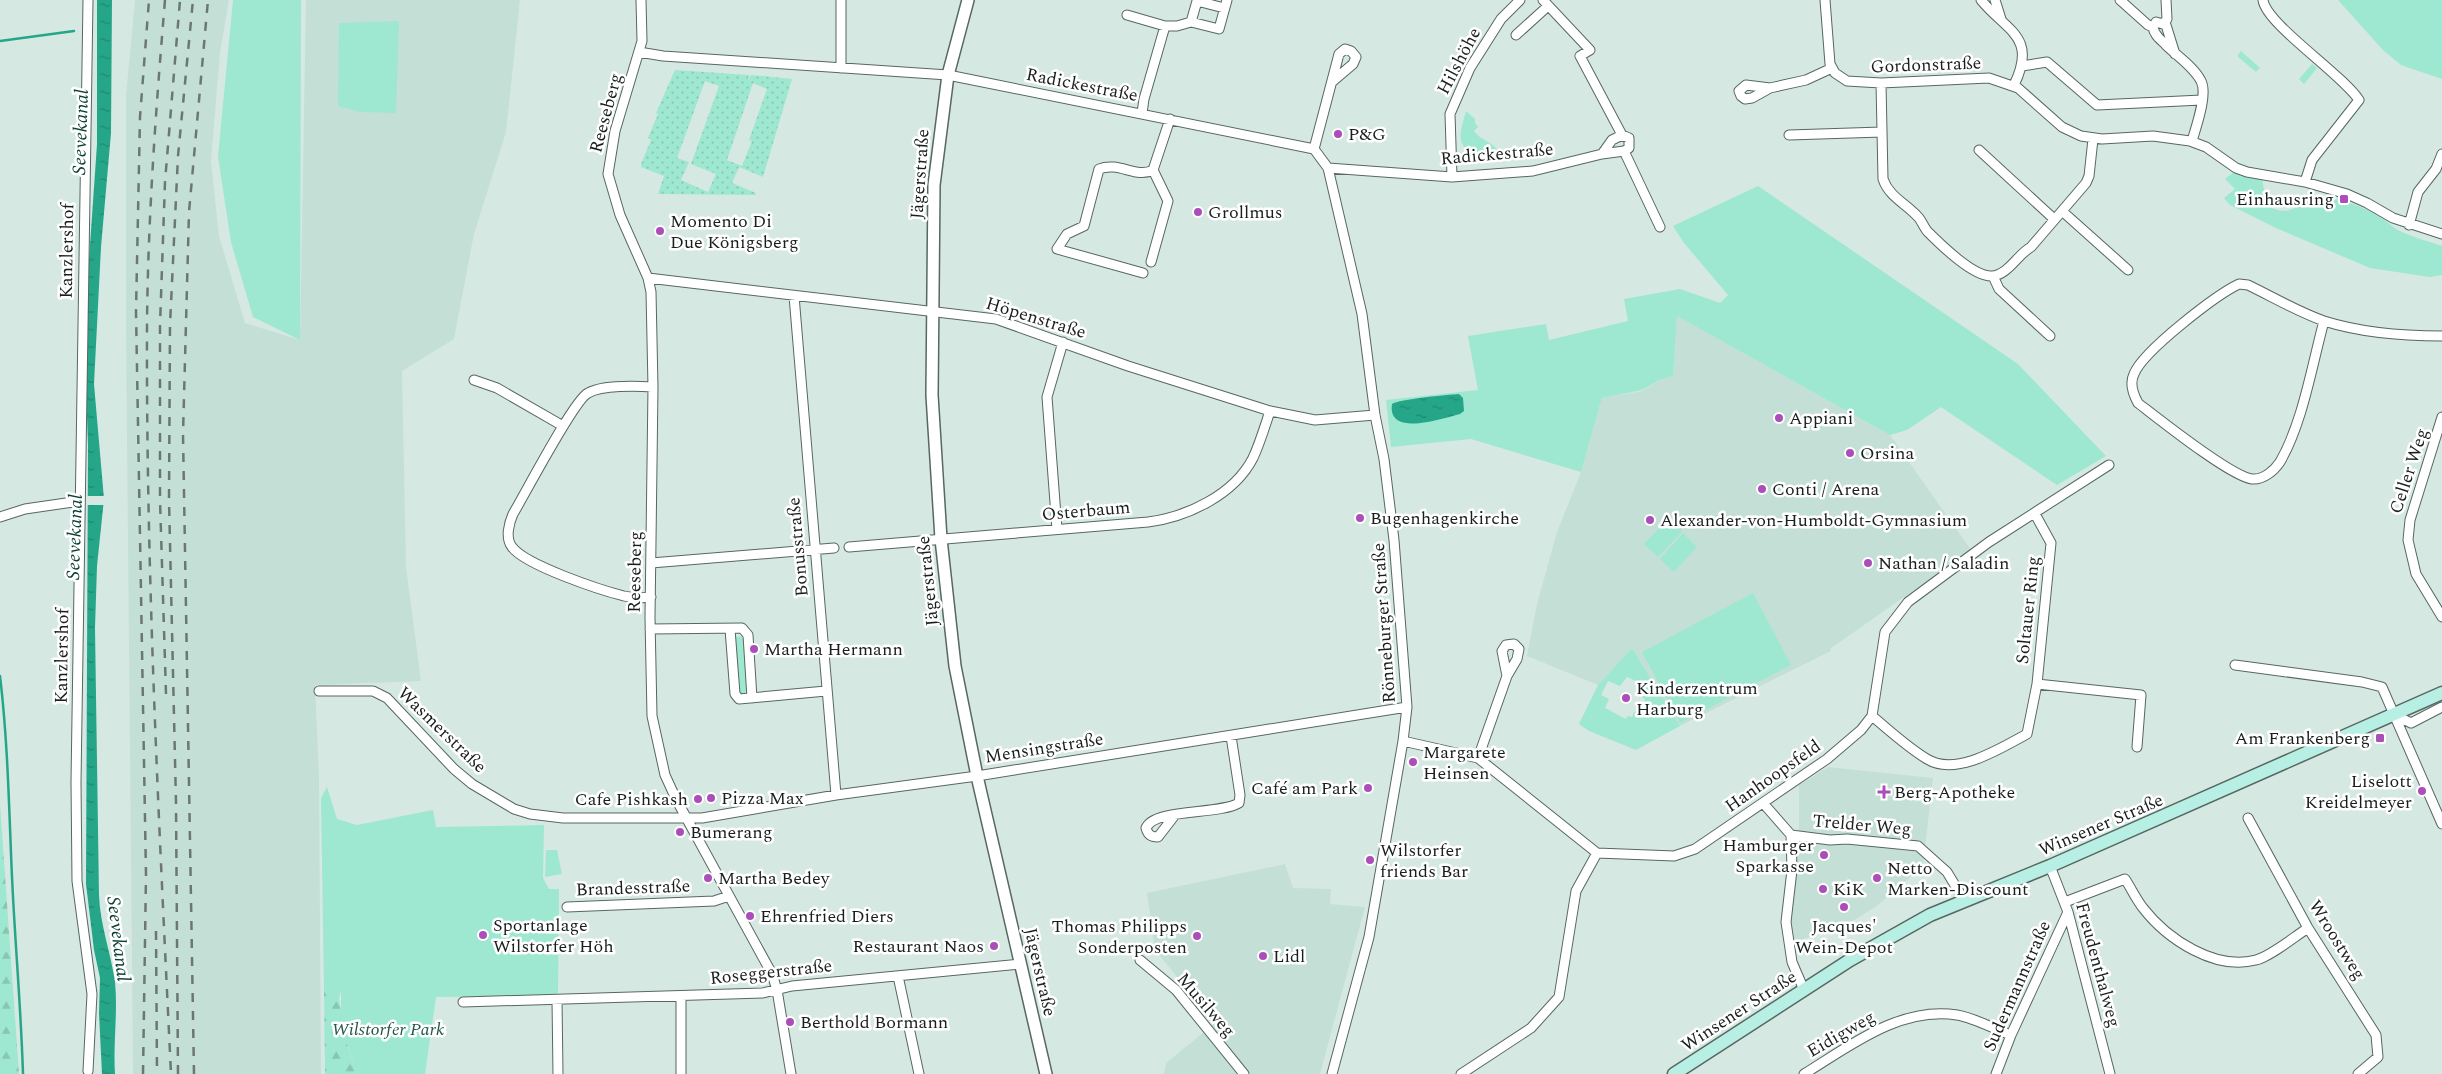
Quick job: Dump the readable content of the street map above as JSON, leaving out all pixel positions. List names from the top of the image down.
{
  "streets": {
    "main road": ["Winsener Straße"],
    "street": [
      "Hilshöhe",
      "Gordonstraße",
      "Radickestraße",
      "Reeseberg",
      "Jägerstraße",
      "Kanzlershof",
      "Höpenstraße",
      "Celler Weg",
      "Osterbaum",
      "Bonusstraße",
      "Soltauer Ring",
      "Rönneburger Straße",
      "Wasmerstraße",
      "Mensingstraße",
      "Hanhoopsfeld",
      "Trelder Weg",
      "Brandesstraße",
      "Wroostweg",
      "Freudenthalweg",
      "Roseggerstraße",
      "Sudermannstraße",
      "Musilweg",
      "Eidigweg"
    ]
  },
  "crossings": [
    ["Hilshöhe", "Radickestraße"],
    ["Radickestraße", "Reeseberg"],
    ["Radickestraße", "Jägerstraße"],
    ["Radickestraße", "Rönneburger Straße"],
    ["Reeseberg", "Höpenstraße"],
    ["Reeseberg", "Wasmerstraße"],
    ["Reeseberg", "Mensingstraße"],
    ["Reeseberg", "Brandesstraße"],
    ["Reeseberg", "Roseggerstraße"],
    ["Jägerstraße", "Höpenstraße"],
    ["Jägerstraße", "Osterbaum"],
    ["Jägerstraße", "Mensingstraße"],
    ["Jägerstraße", "Roseggerstraße"],
    ["Höpenstraße", "Osterbaum"],
    ["Höpenstraße", "Bonusstraße"],
    ["Höpenstraße", "Rönneburger Straße"],
    ["Bonusstraße", "Mensingstraße"],
    ["Soltauer Ring", "Hanhoopsfeld"],
    ["Rönneburger Straße", "Mensingstraße"],
    ["Wasmerstraße", "Mensingstraße"],
    ["Hanhoopsfeld", "Trelder Weg"],
    ["Trelder Weg", "Winsener Straße"],
    ["Winsener Straße", "Freudenthalweg"],
    ["Freudenthalweg", "Sudermannstraße"],
    ["Sudermannstraße", "Eidigweg"]
  ],
  "water": ["Seevekanal"],
  "parks": ["Wilstorfer Park"],
  "places": {
    "other": [
      "P&G",
      "Grollmus",
      "Momento Di Due Königsberg",
      "Appiani",
      "Orsina",
      "Conti / Arena",
      "Bugenhagenkirche",
      "Alexander-von-Humboldt-Gymnasium",
      "Nathan / Saladin",
      "Martha Hermann",
      "Kinderzentrum Harburg",
      "Margarete Heinsen",
      "Café am Park",
      "Liselott Kreidelmeyer",
      "Pizza Max",
      "Cafe Pishkash",
      "Bumerang",
      "Hamburger Sparkasse",
      "Wilstorfer friends Bar",
      "Martha Bedey",
      "Netto Marken-Discount",
      "KiK",
      "Jacques' Wein-Depot",
      "Ehrenfried Diers",
      "Sportanlage Wilstorfer Höh",
      "Thomas Philipps Sonderposten",
      "Restaurant Naos",
      "Lidl",
      "Berthold Bormann"
    ],
    "transit": ["Einhausring", "Am Frankenberg"],
    "health": ["Berg-Apotheke"]
  }
}
